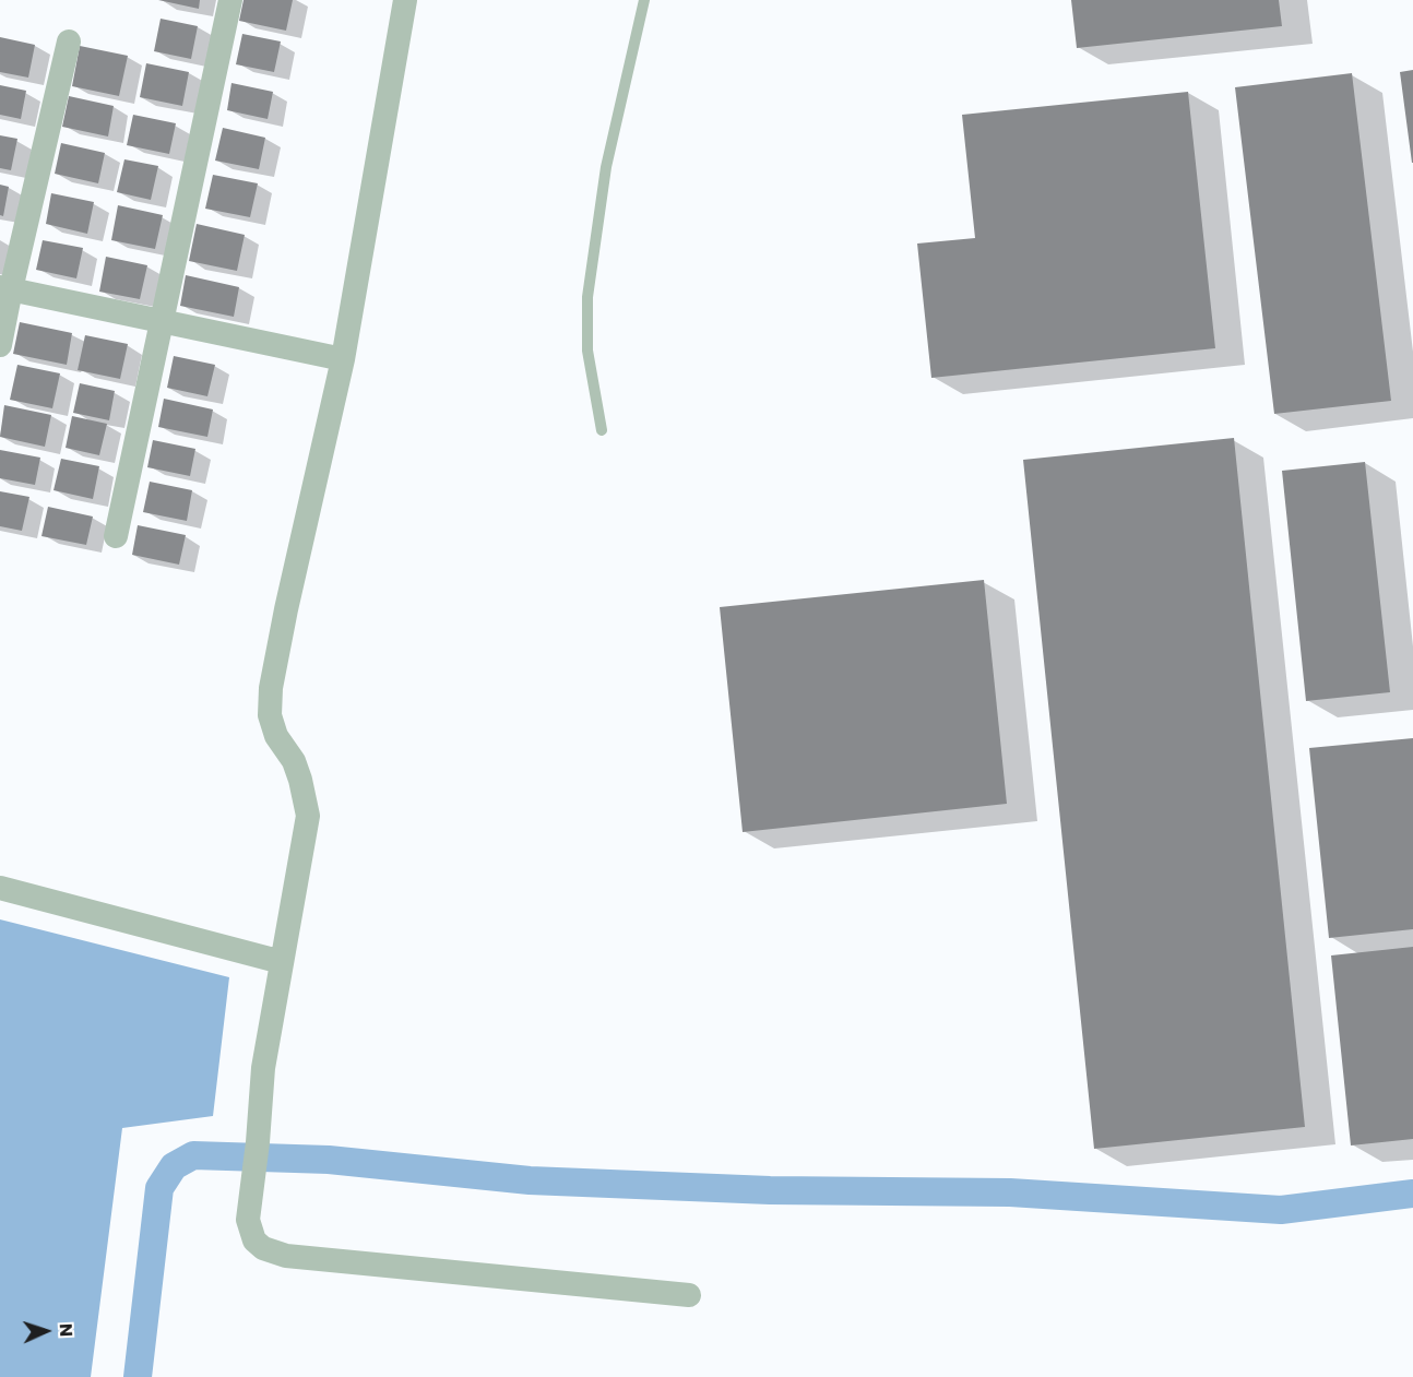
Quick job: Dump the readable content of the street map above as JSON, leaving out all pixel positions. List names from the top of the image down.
{
  "north": "right"
}
